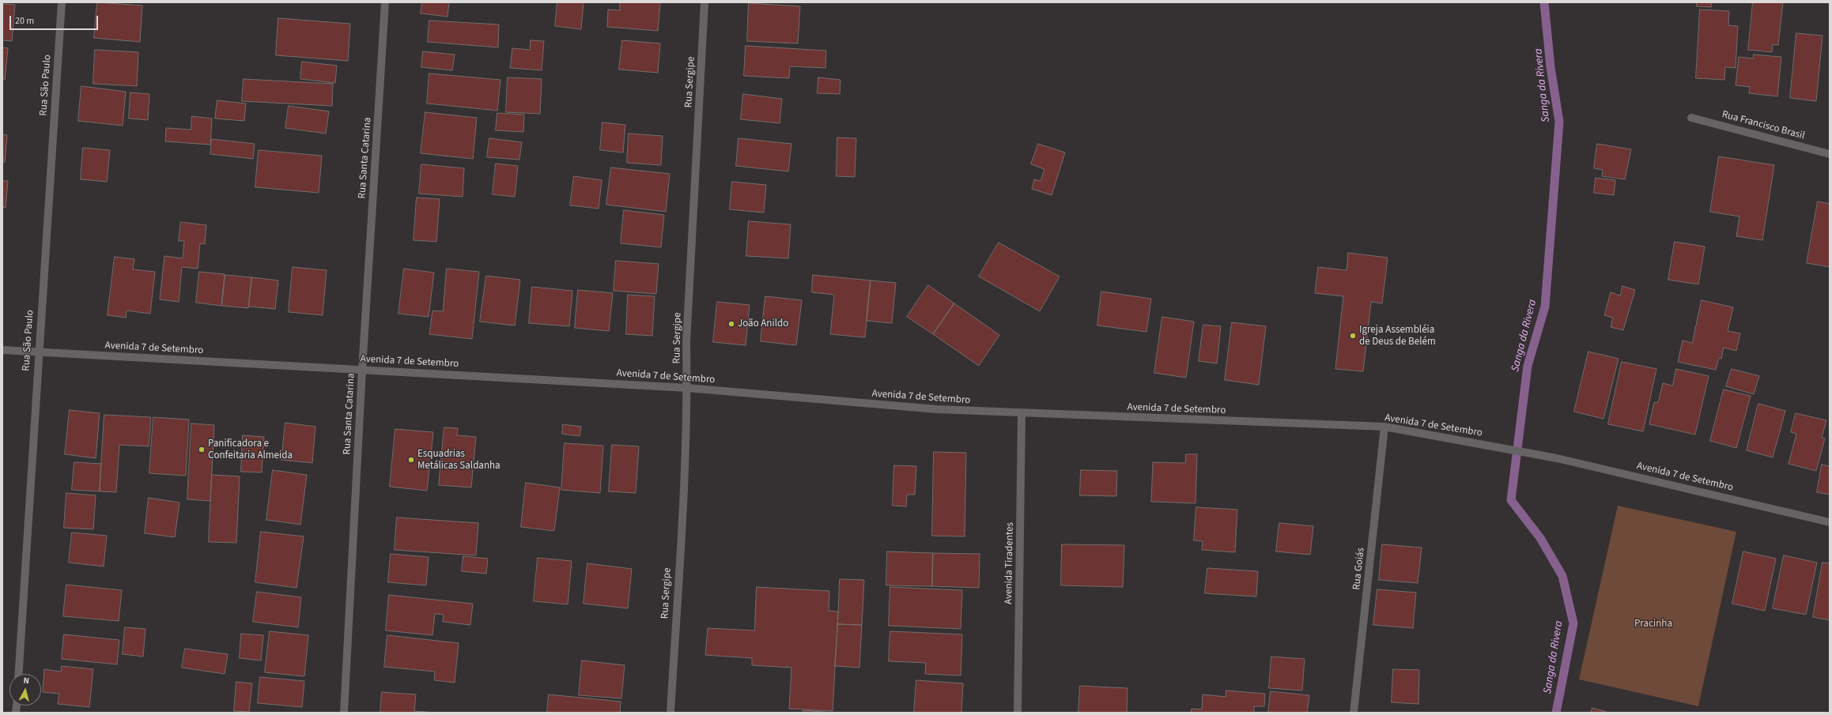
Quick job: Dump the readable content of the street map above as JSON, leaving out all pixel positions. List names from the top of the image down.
{
  "streets": {
    "street": [
      "Rua Sergipe",
      "Rua São Paulo",
      "Rua Francisco Brasil",
      "Rua Santa Catarina",
      "Avenida 7 de Setembro",
      "Avenida Tiradentes",
      "Rua Goiás"
    ]
  },
  "crossings": [
    ["Rua Sergipe", "Avenida 7 de Setembro"],
    ["Rua São Paulo", "Avenida 7 de Setembro"],
    ["Rua Santa Catarina", "Avenida 7 de Setembro"],
    ["Avenida 7 de Setembro", "Avenida Tiradentes"],
    ["Avenida 7 de Setembro", "Rua Goiás"]
  ],
  "water": ["Sanga da Rivera"],
  "parks": ["Pracinha"],
  "places": [
    "João Anildo",
    "Igreja Assembléia de Deus de Belém",
    "Panificadora e Confeitaria Almeida",
    "Esquadrias Metálicas Saldanha"
  ],
  "scale_bar": "20 m",
  "north": "top"
}
